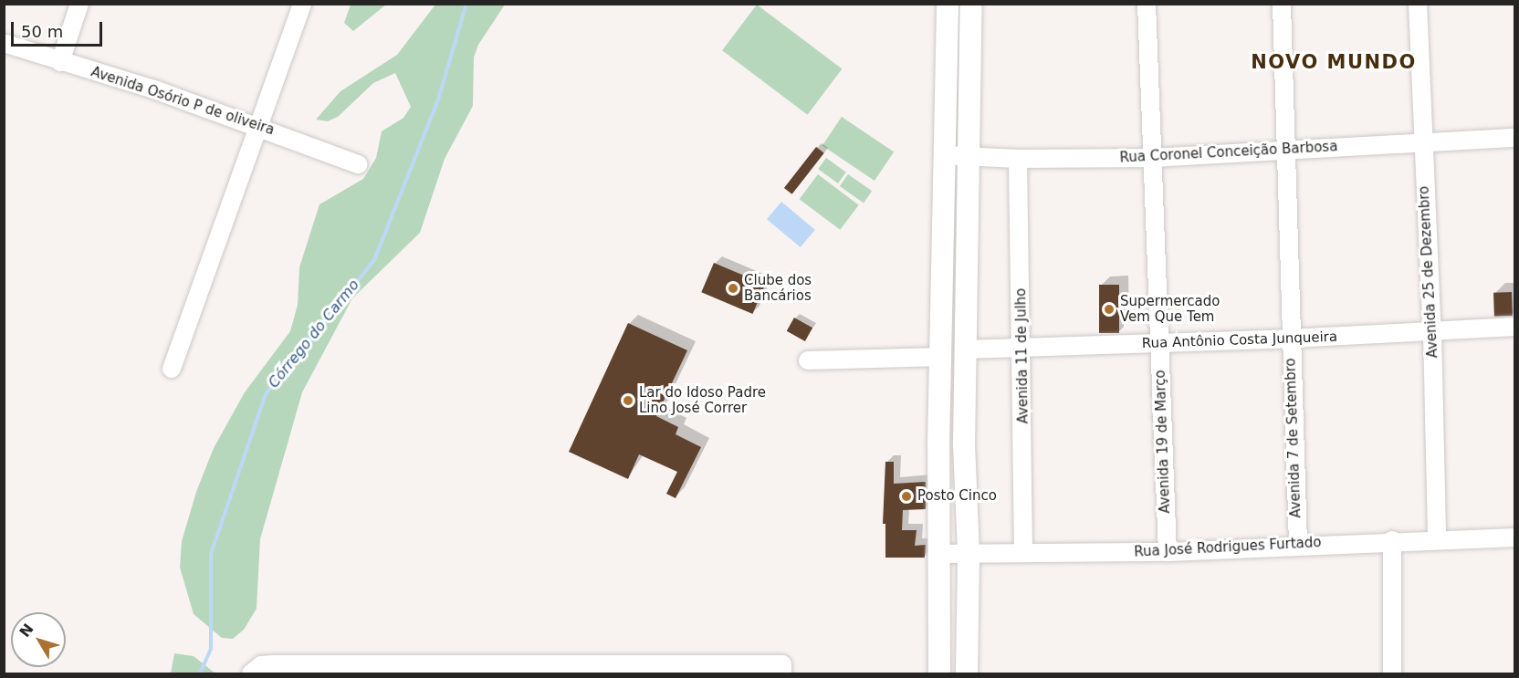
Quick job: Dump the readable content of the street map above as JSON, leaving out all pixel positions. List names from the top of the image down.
{
  "streets": {
    "street": [
      "Avenida Osório P de oliveira",
      "Rua Coronel Conceição Barbosa",
      "Avenida 25 de Dezembro",
      "Rua Antônio Costa Junqueira",
      "Avenida 11 de Julho",
      "Avenida 7 de Setembro",
      "Avenida 19 de Março",
      "Rua José Rodrigues Furtado"
    ]
  },
  "crossings": [
    ["Rua Coronel Conceição Barbosa", "Avenida 25 de Dezembro"],
    ["Rua Coronel Conceição Barbosa", "Avenida 11 de Julho"],
    ["Rua Coronel Conceição Barbosa", "Avenida 7 de Setembro"],
    ["Rua Coronel Conceição Barbosa", "Avenida 19 de Março"],
    ["Avenida 25 de Dezembro", "Rua Antônio Costa Junqueira"],
    ["Avenida 25 de Dezembro", "Rua José Rodrigues Furtado"],
    ["Rua Antônio Costa Junqueira", "Avenida 11 de Julho"],
    ["Rua Antônio Costa Junqueira", "Avenida 7 de Setembro"],
    ["Rua Antônio Costa Junqueira", "Avenida 19 de Março"],
    ["Avenida 11 de Julho", "Rua José Rodrigues Furtado"],
    ["Avenida 7 de Setembro", "Rua José Rodrigues Furtado"],
    ["Avenida 19 de Março", "Rua José Rodrigues Furtado"]
  ],
  "districts": ["NOVO MUNDO"],
  "water": ["Córrego do Carmo"],
  "places": [
    "Clube dos Bancários",
    "Supermercado Vem Que Tem",
    "Lar do Idoso Padre Lino José Correr",
    "Posto Cinco"
  ],
  "scale_bar": "50 m",
  "north": "top left"
}
